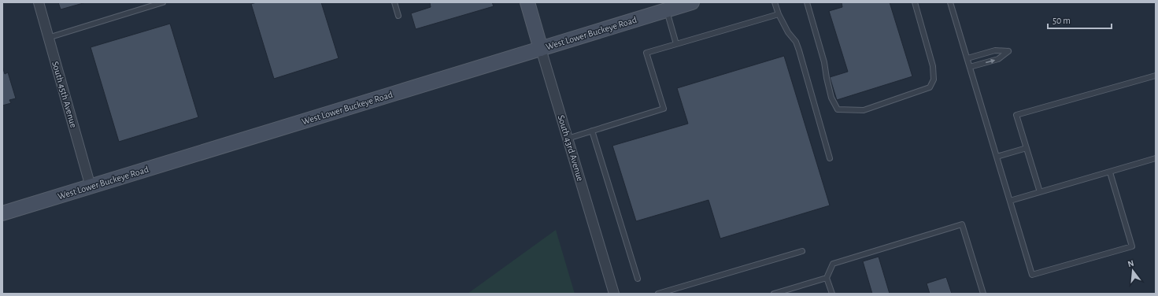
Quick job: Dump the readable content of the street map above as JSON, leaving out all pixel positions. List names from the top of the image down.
{
  "streets": {
    "main road": ["West Lower Buckeye Road", "South 43rd Avenue"],
    "street": ["South 45th Avenue"]
  },
  "crossings": [
    ["West Lower Buckeye Road", "South 45th Avenue"],
    ["West Lower Buckeye Road", "South 43rd Avenue"]
  ],
  "scale_bar": "50 m",
  "north": "top"
}
